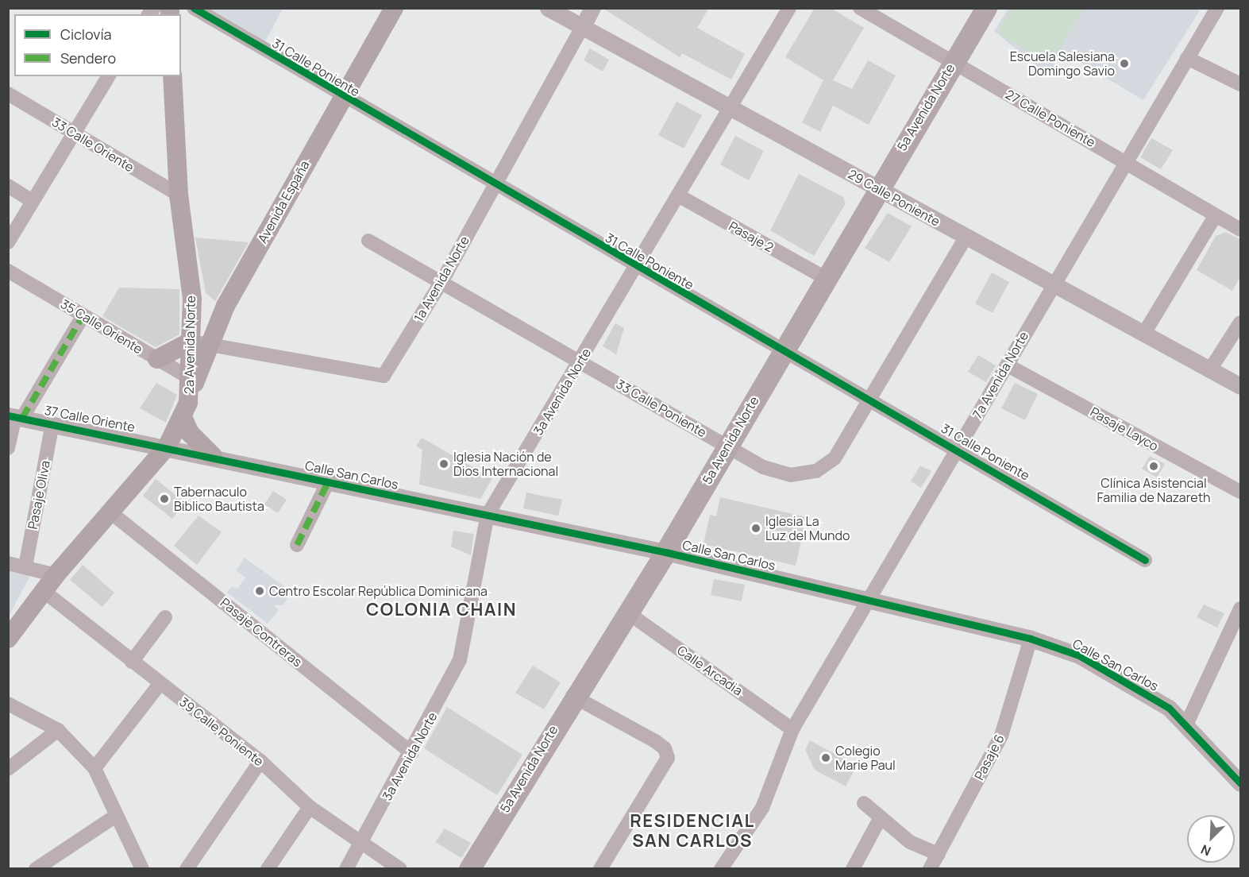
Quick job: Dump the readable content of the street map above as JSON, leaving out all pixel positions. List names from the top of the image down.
{
  "streets": {
    "main road": ["5a Avenida Norte", "Avenida España", "2a Avenida Norte"],
    "street": [
      "31 Calle Poniente",
      "27 Calle Poniente",
      "33 Calle Oriente",
      "29 Calle Poniente",
      "Pasaje 2",
      "1a Avenida Norte",
      "35 Calle Oriente",
      "7a Avenida Norte",
      "3a Avenida Norte",
      "33 Calle Poniente",
      "37 Calle Oriente",
      "Pasaje Layco",
      "Calle San Carlos",
      "Pasaje Oliva",
      "Pasaje Contreras",
      "Calle Arcadia",
      "39 Calle Poniente",
      "Pasaje 6"
    ]
  },
  "crossings": [
    ["31 Calle Poniente", "5a Avenida Norte"],
    ["31 Calle Poniente", "Avenida España"],
    ["31 Calle Poniente", "1a Avenida Norte"],
    ["31 Calle Poniente", "7a Avenida Norte"],
    ["31 Calle Poniente", "3a Avenida Norte"],
    ["31 Calle Poniente", "33 Calle Poniente"],
    ["5a Avenida Norte", "27 Calle Poniente"],
    ["5a Avenida Norte", "29 Calle Poniente"],
    ["5a Avenida Norte", "Pasaje 2"],
    ["5a Avenida Norte", "33 Calle Poniente"],
    ["5a Avenida Norte", "Calle San Carlos"],
    ["5a Avenida Norte", "Calle Arcadia"],
    ["27 Calle Poniente", "7a Avenida Norte"],
    ["33 Calle Oriente", "2a Avenida Norte"],
    ["29 Calle Poniente", "1a Avenida Norte"],
    ["29 Calle Poniente", "7a Avenida Norte"],
    ["29 Calle Poniente", "3a Avenida Norte"],
    ["29 Calle Poniente", "33 Calle Poniente"],
    ["Avenida España", "1a Avenida Norte"],
    ["Avenida España", "35 Calle Oriente"],
    ["Avenida España", "2a Avenida Norte"],
    ["Pasaje 2", "3a Avenida Norte"],
    ["1a Avenida Norte", "2a Avenida Norte"],
    ["1a Avenida Norte", "33 Calle Poniente"],
    ["7a Avenida Norte", "Pasaje Layco"],
    ["7a Avenida Norte", "Calle San Carlos"],
    ["7a Avenida Norte", "Calle Arcadia"],
    ["3a Avenida Norte", "33 Calle Poniente"],
    ["3a Avenida Norte", "Calle San Carlos"],
    ["3a Avenida Norte", "Pasaje Contreras"],
    ["3a Avenida Norte", "39 Calle Poniente"],
    ["37 Calle Oriente", "Calle San Carlos"],
    ["37 Calle Oriente", "Pasaje Oliva"],
    ["Calle San Carlos", "Pasaje 6"]
  ],
  "districts": ["COLONIA CHAIN", "RESIDENCIAL SAN CARLOS"],
  "places": [
    "Escuela Salesiana Domingo Savio",
    "Iglesia Nación de Dios Internacional",
    "Clínica Asistencial Familia de Nazareth",
    "Tabernaculo Biblico Bautista",
    "Iglesia La Luz del Mundo",
    "Centro Escolar República Dominicana",
    "Colegio Marie Paul"
  ],
  "legend": ["Ciclovía", "Sendero"],
  "north": "bottom left"
}
